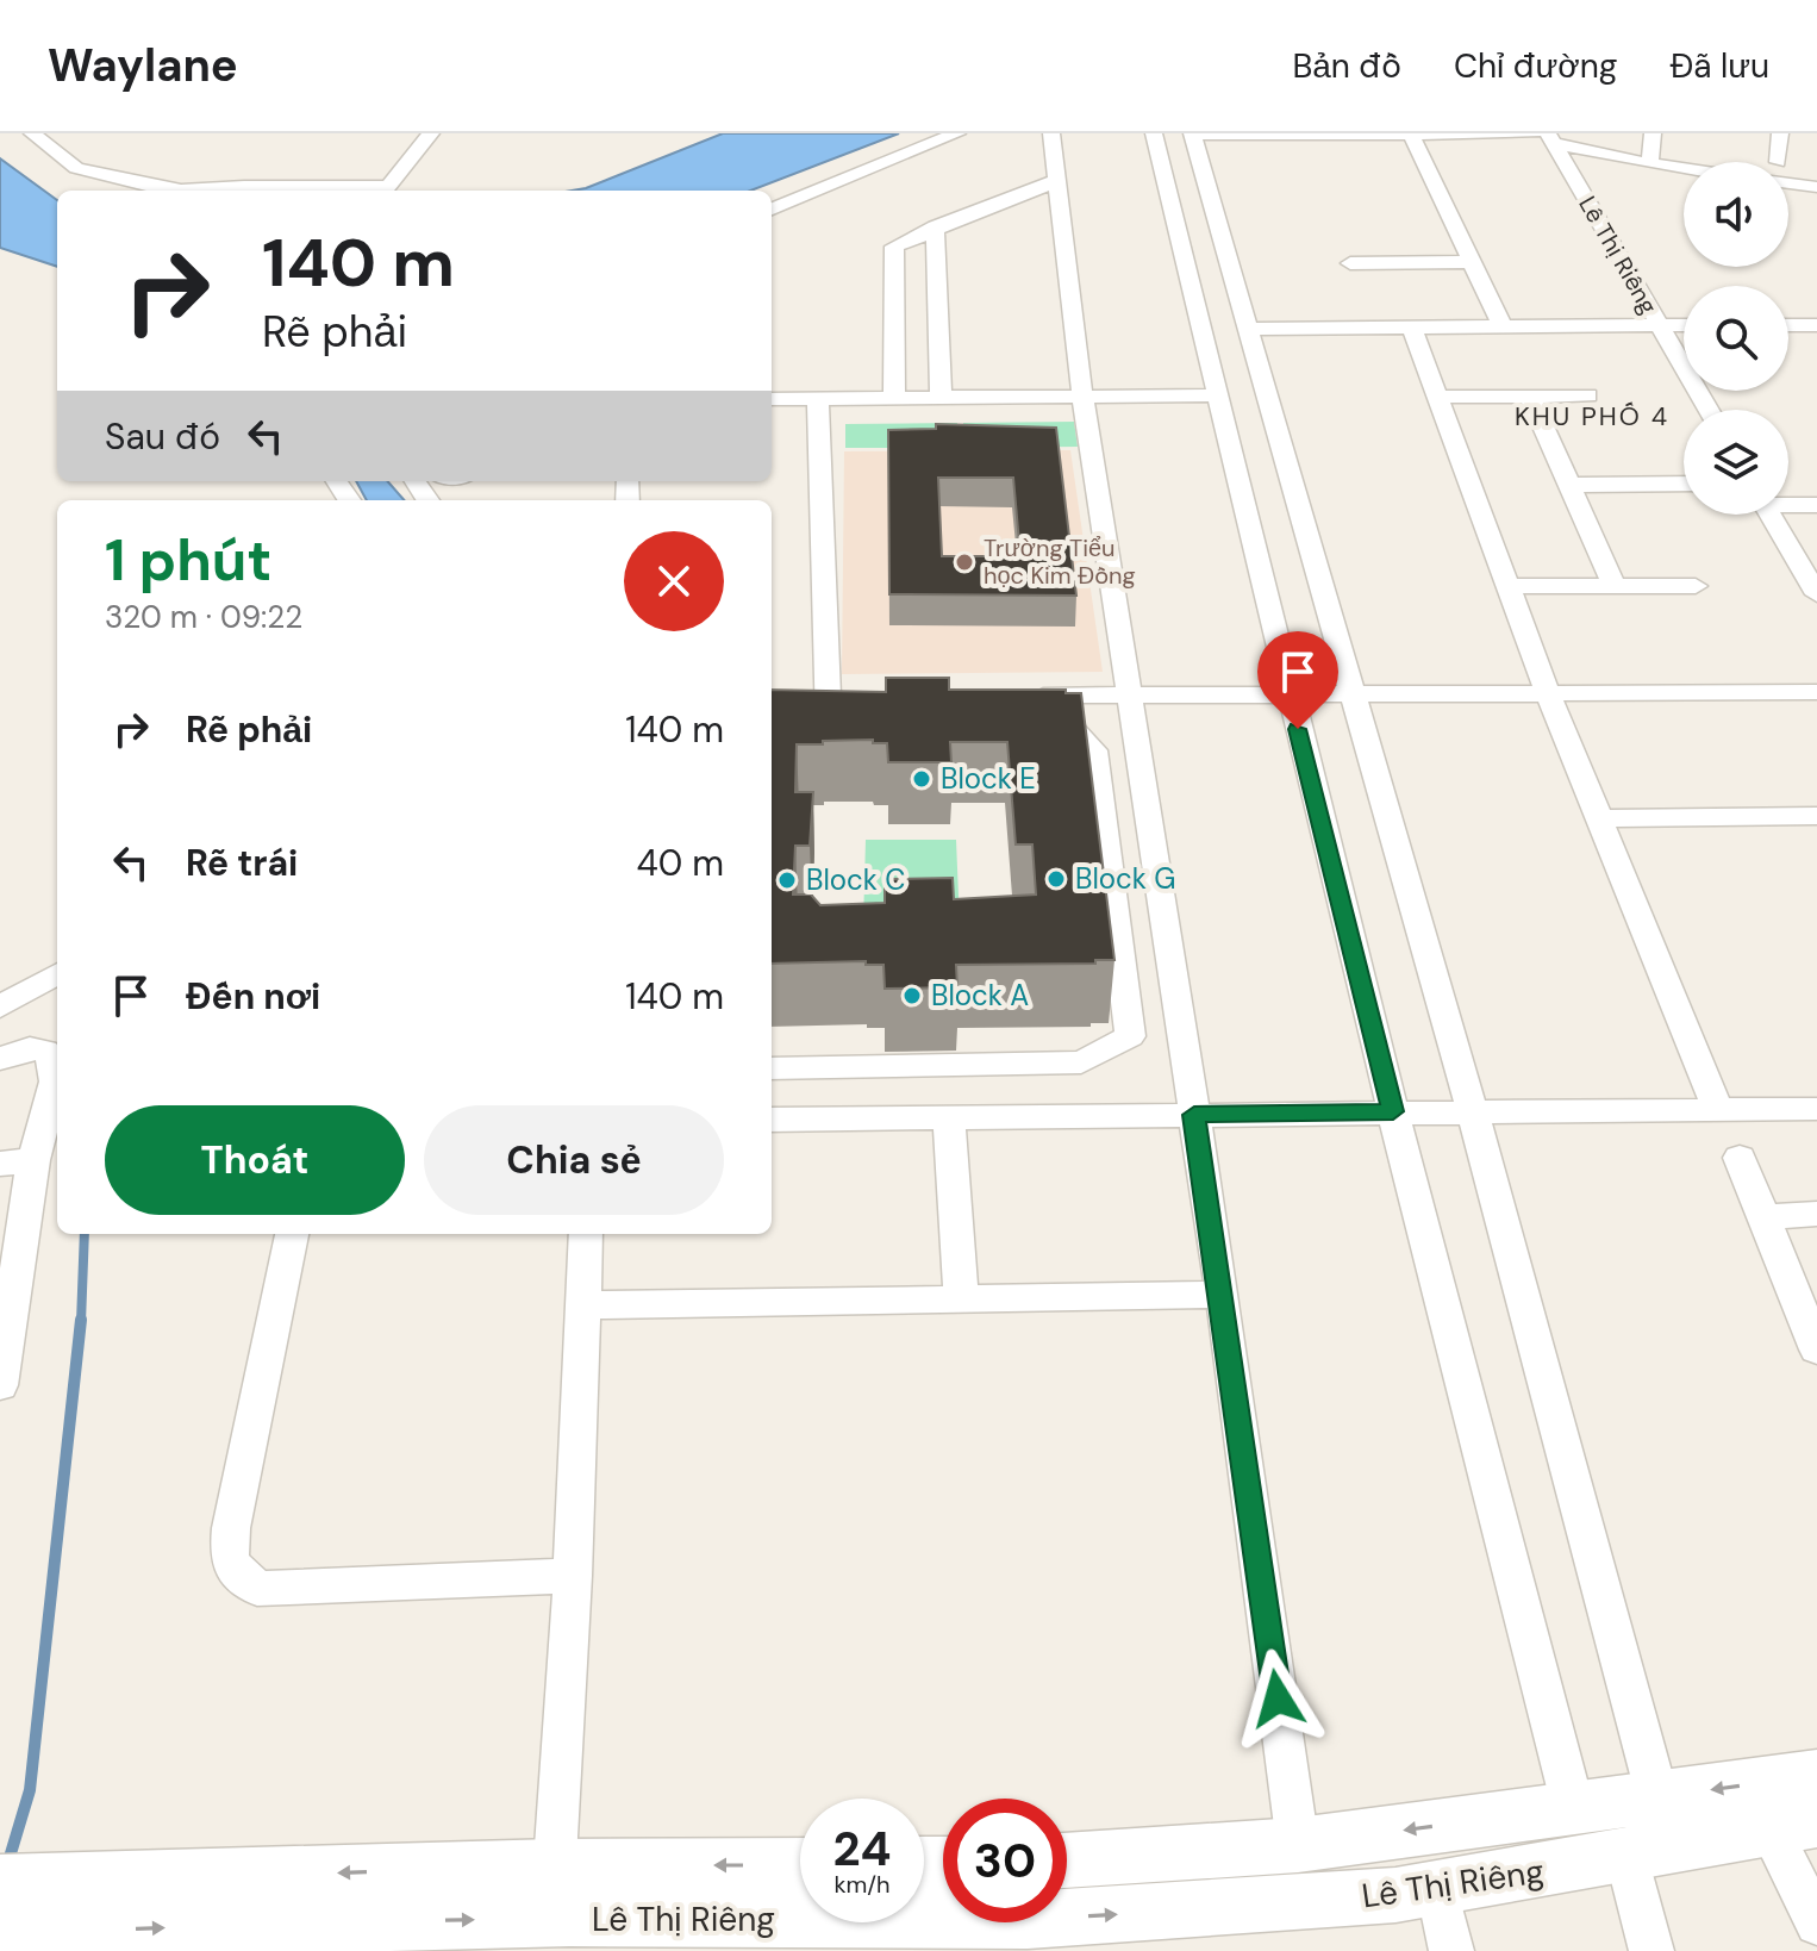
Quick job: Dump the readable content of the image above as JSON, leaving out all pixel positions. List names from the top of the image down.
{
  "streets": {
    "street": ["Lê Thị Riêng"]
  },
  "districts": ["KHU PHỐ 4"],
  "places": [
    "Trường Tiểu học Kim Đồng",
    "Block E",
    "Block G",
    "Block C",
    "Block A"
  ],
  "page": {
    "header": "Waylane",
    "nav": ["Bản đồ", "Chỉ đường", "Đã lưu"],
    "turn": ["140 m", "Rẽ phải"],
    "then": "Sau đó",
    "heading": ["1 phút", "320 m · 09:22"],
    "list": [
      {
        "name": "Rẽ phải",
        "value": "140 m"
      },
      {
        "name": "Rẽ trái",
        "value": "40 m"
      },
      {
        "name": "Đến nơi",
        "value": "140 m"
      }
    ],
    "buttons": ["Thoát", "Chia sẻ"],
    "speed": "24 km/h",
    "limit": "30"
  }
}
